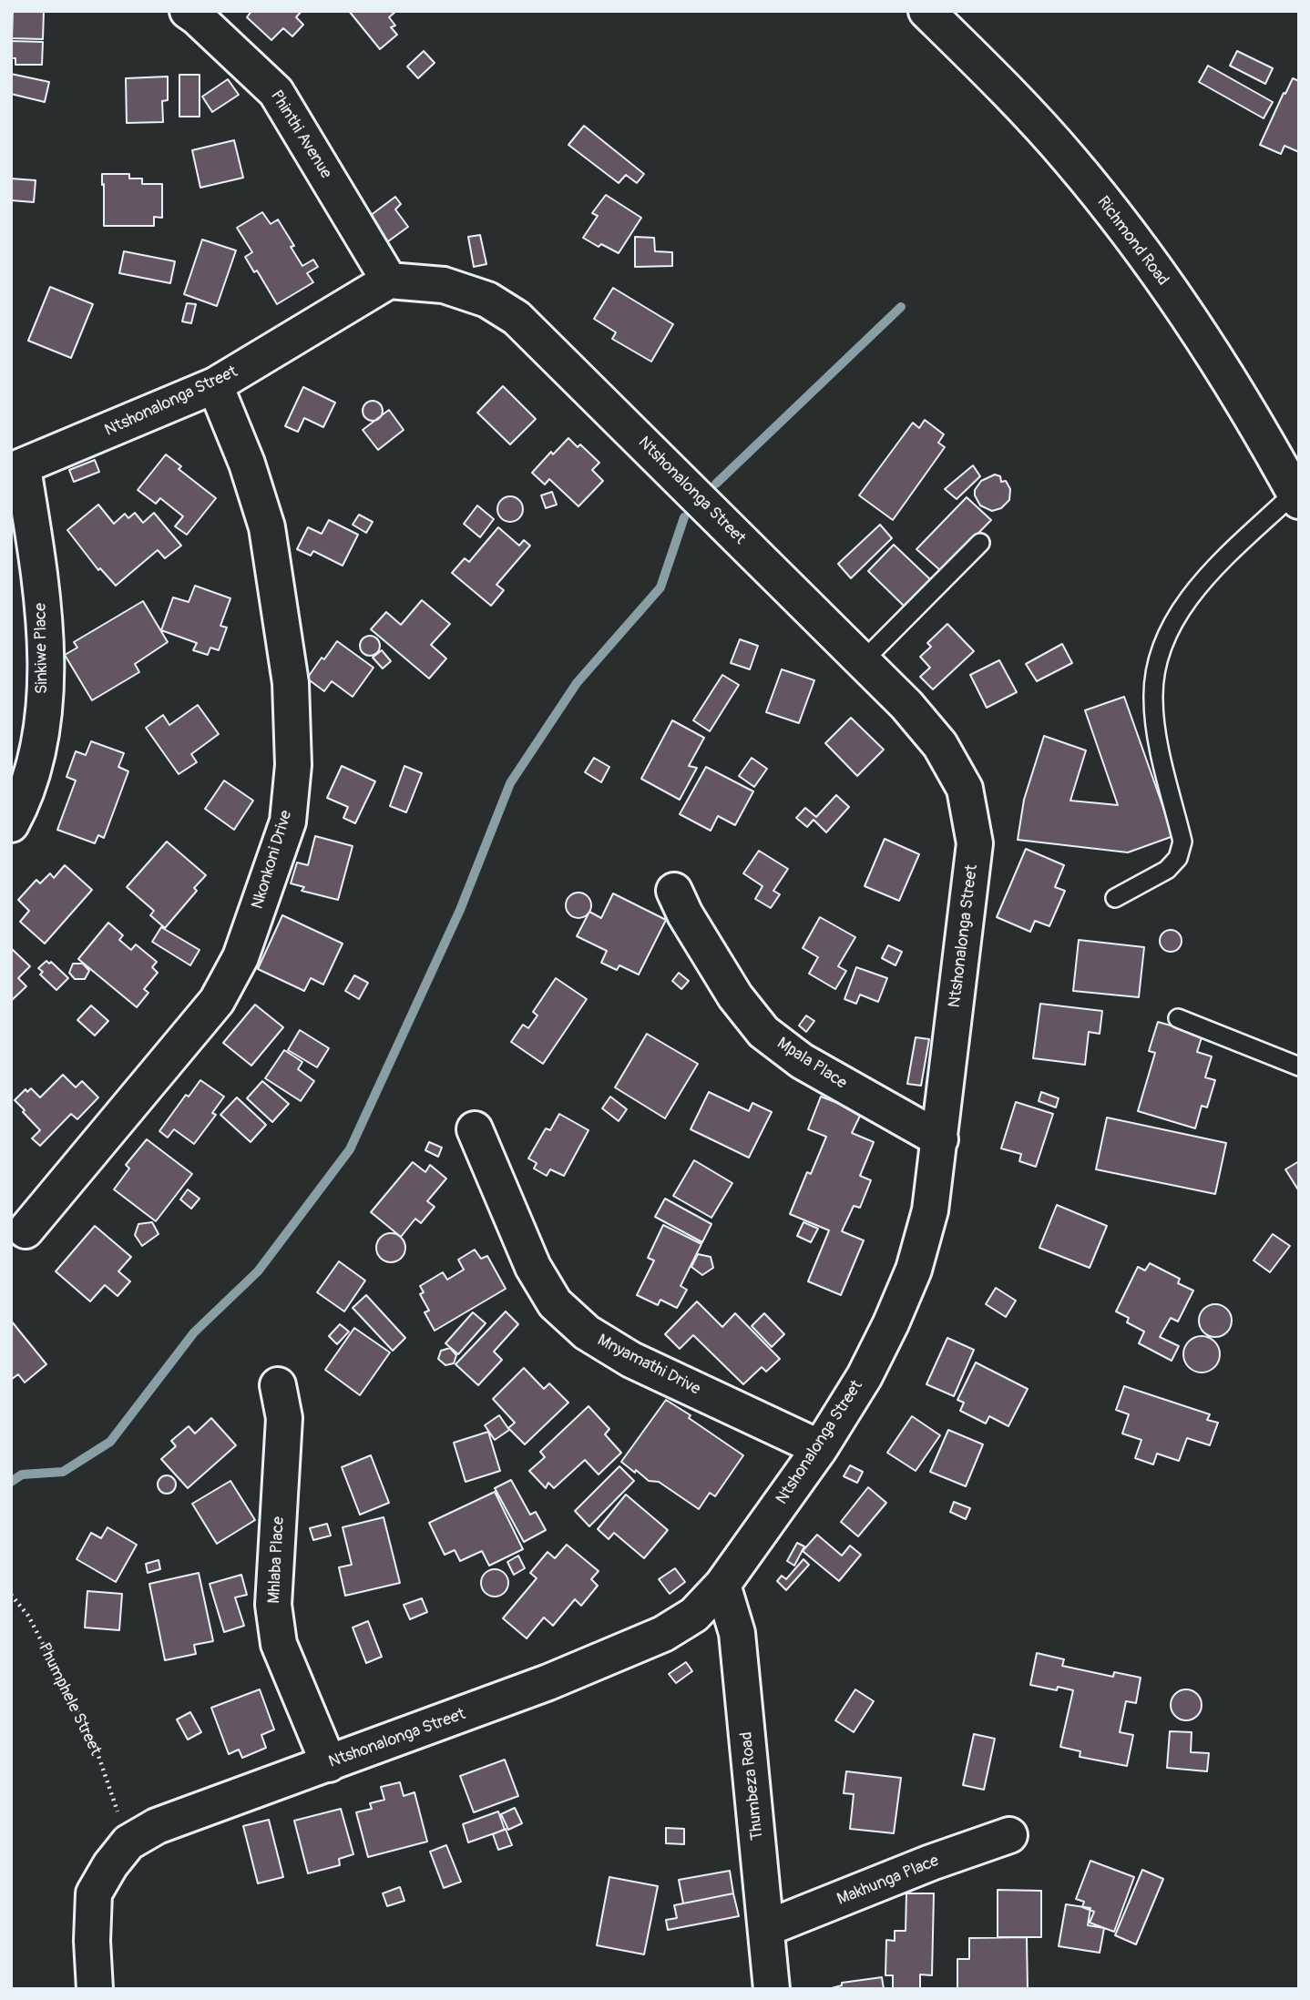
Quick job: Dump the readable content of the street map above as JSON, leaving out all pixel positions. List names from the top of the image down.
{
  "streets": {
    "main road": [
      "Phinthi Avenue",
      "Richmond Road",
      "Ntshonalonga Street",
      "Sinkiwe Place",
      "Nkonkoni Drive",
      "Mpala Place",
      "Mnyamathi Drive",
      "Mhlaba Place",
      "Thumbeza Road",
      "Makhunga Place"
    ],
    "path": ["Phumphele Street"]
  },
  "crossings": [
    ["Phinthi Avenue", "Ntshonalonga Street"],
    ["Ntshonalonga Street", "Sinkiwe Place"],
    ["Ntshonalonga Street", "Nkonkoni Drive"],
    ["Ntshonalonga Street", "Mpala Place"],
    ["Ntshonalonga Street", "Mnyamathi Drive"],
    ["Ntshonalonga Street", "Mhlaba Place"],
    ["Ntshonalonga Street", "Phumphele Street"],
    ["Ntshonalonga Street", "Thumbeza Road"],
    ["Thumbeza Road", "Makhunga Place"]
  ]
}
